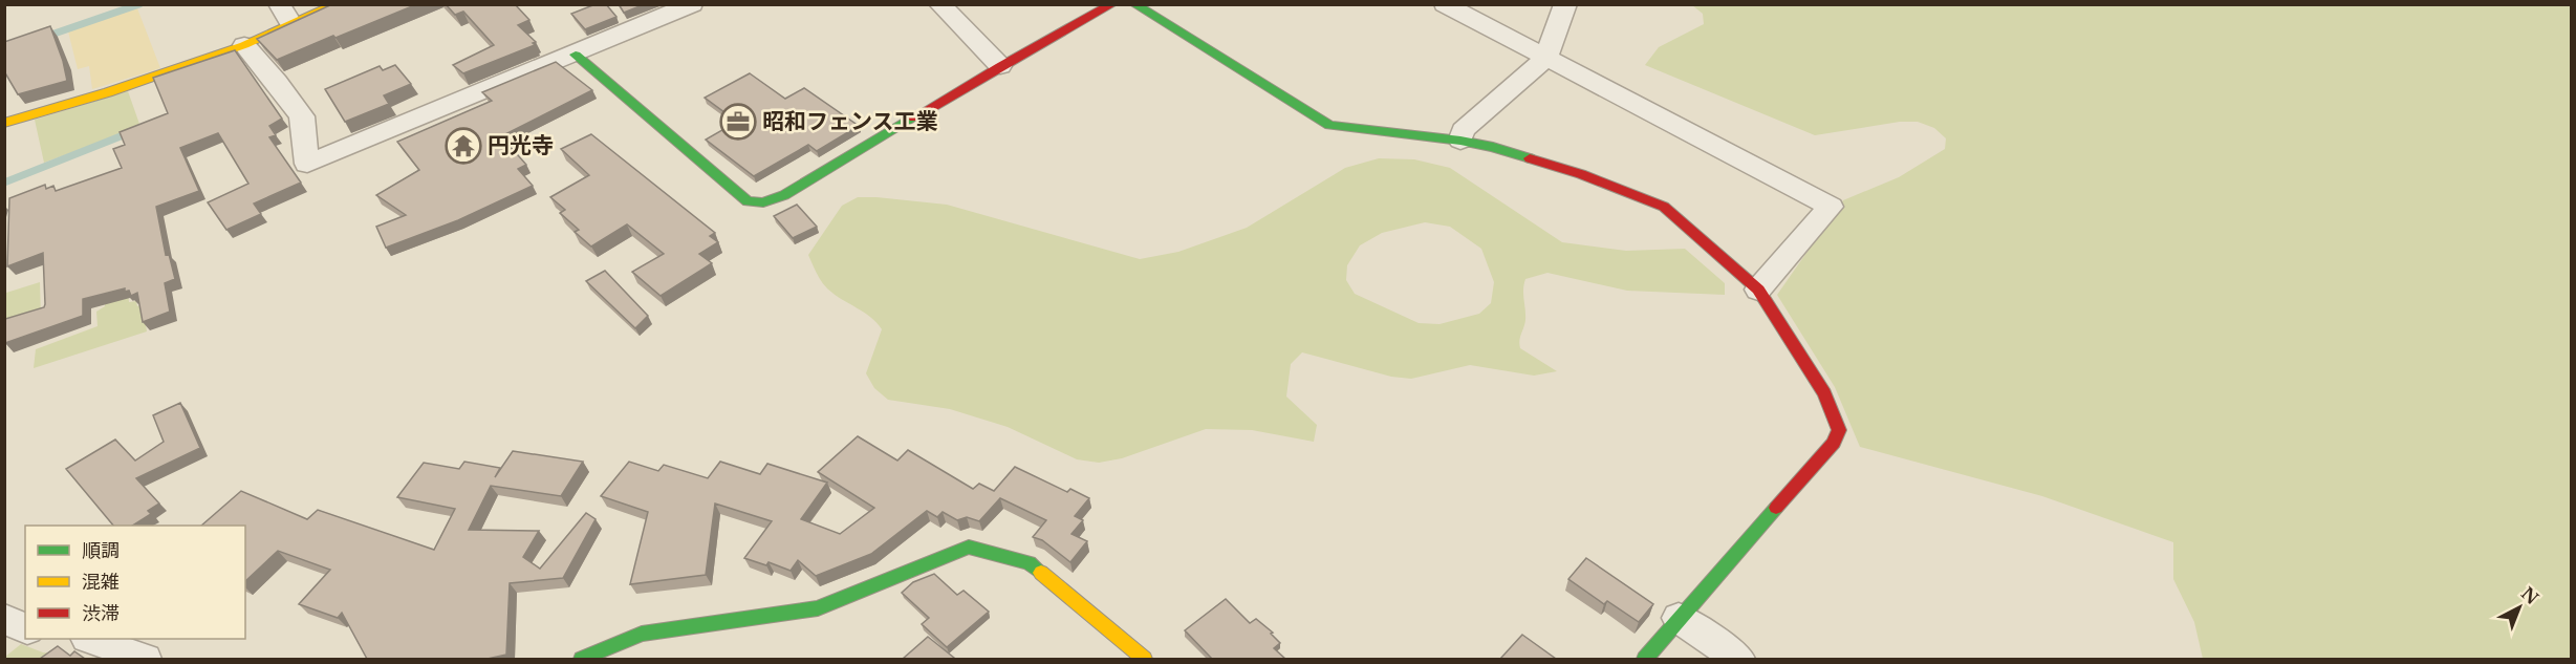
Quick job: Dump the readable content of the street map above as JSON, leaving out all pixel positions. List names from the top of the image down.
{
  "places": {
    "office": ["昭和フェンス工業"],
    "temple": ["円光寺"]
  },
  "legend": ["順調", "混雑", "渋滞"],
  "north": "top right"
}
